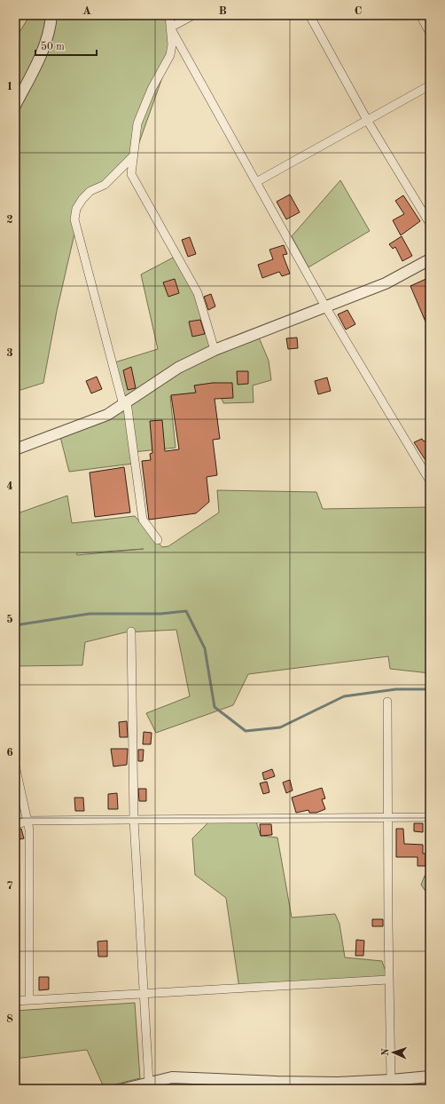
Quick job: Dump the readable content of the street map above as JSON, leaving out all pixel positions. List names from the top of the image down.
{
  "scale_bar": "50 m",
  "north": "left",
  "grid": {
    "columns": ["A", "B", "C"],
    "rows": [
      "1",
      "2",
      "3",
      "4",
      "5",
      "6",
      "7",
      "8"
    ]
  }
}
